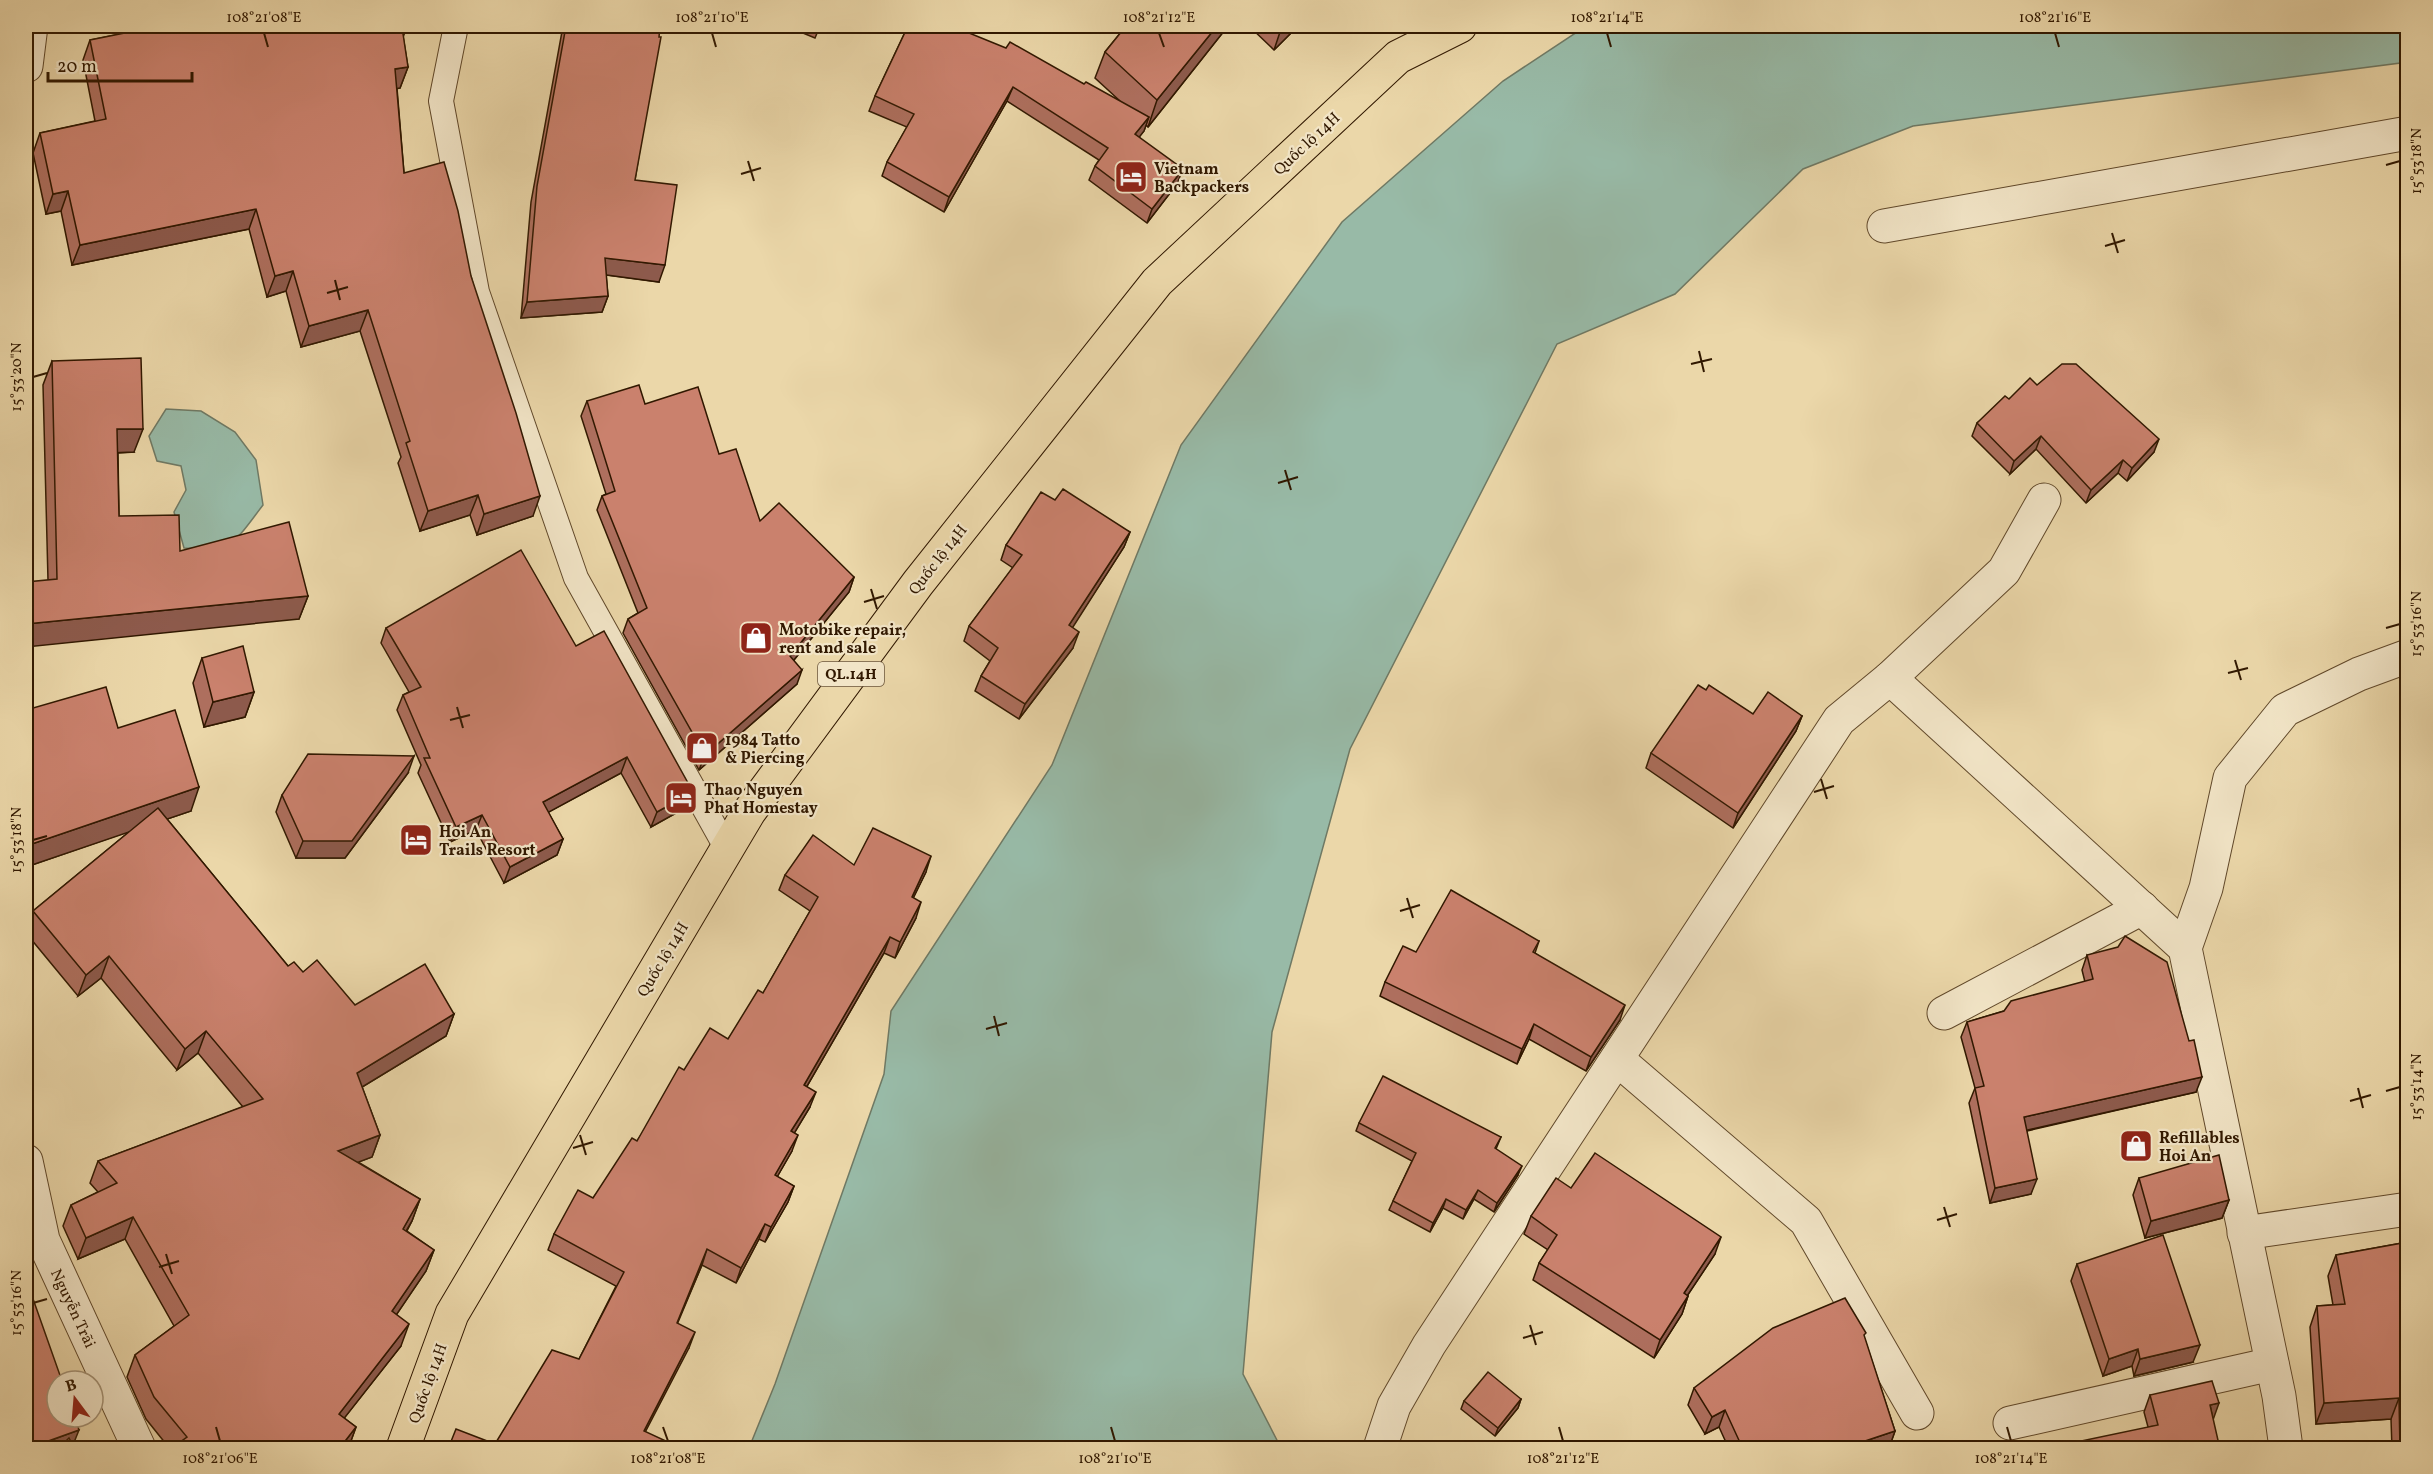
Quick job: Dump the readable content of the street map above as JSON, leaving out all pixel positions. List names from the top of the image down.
{
  "streets": {
    "main road": ["Quốc lộ 14H", "QL.14H"],
    "street": ["Nguyễn Trãi"]
  },
  "places": {
    "hotel": ["Vietnam Backpackers", "Thao Nguyen Phat Homestay", "Hoi An Trails Resort"],
    "shop": ["Motobike repair, rent and sale", "1984 Tatto & Piercing", "Refillables Hoi An"]
  },
  "scale_bar": "20 m",
  "north": "top",
  "coordinates": [
    "108°21'08\"E",
    "108°21'10\"E",
    "108°21'12\"E",
    "108°21'14\"E",
    "108°21'16\"E",
    "15°53'18\"N",
    "15°53'20\"N",
    "15°53'16\"N",
    "15°53'14\"N",
    "108°21'06\"E"
  ]
}
